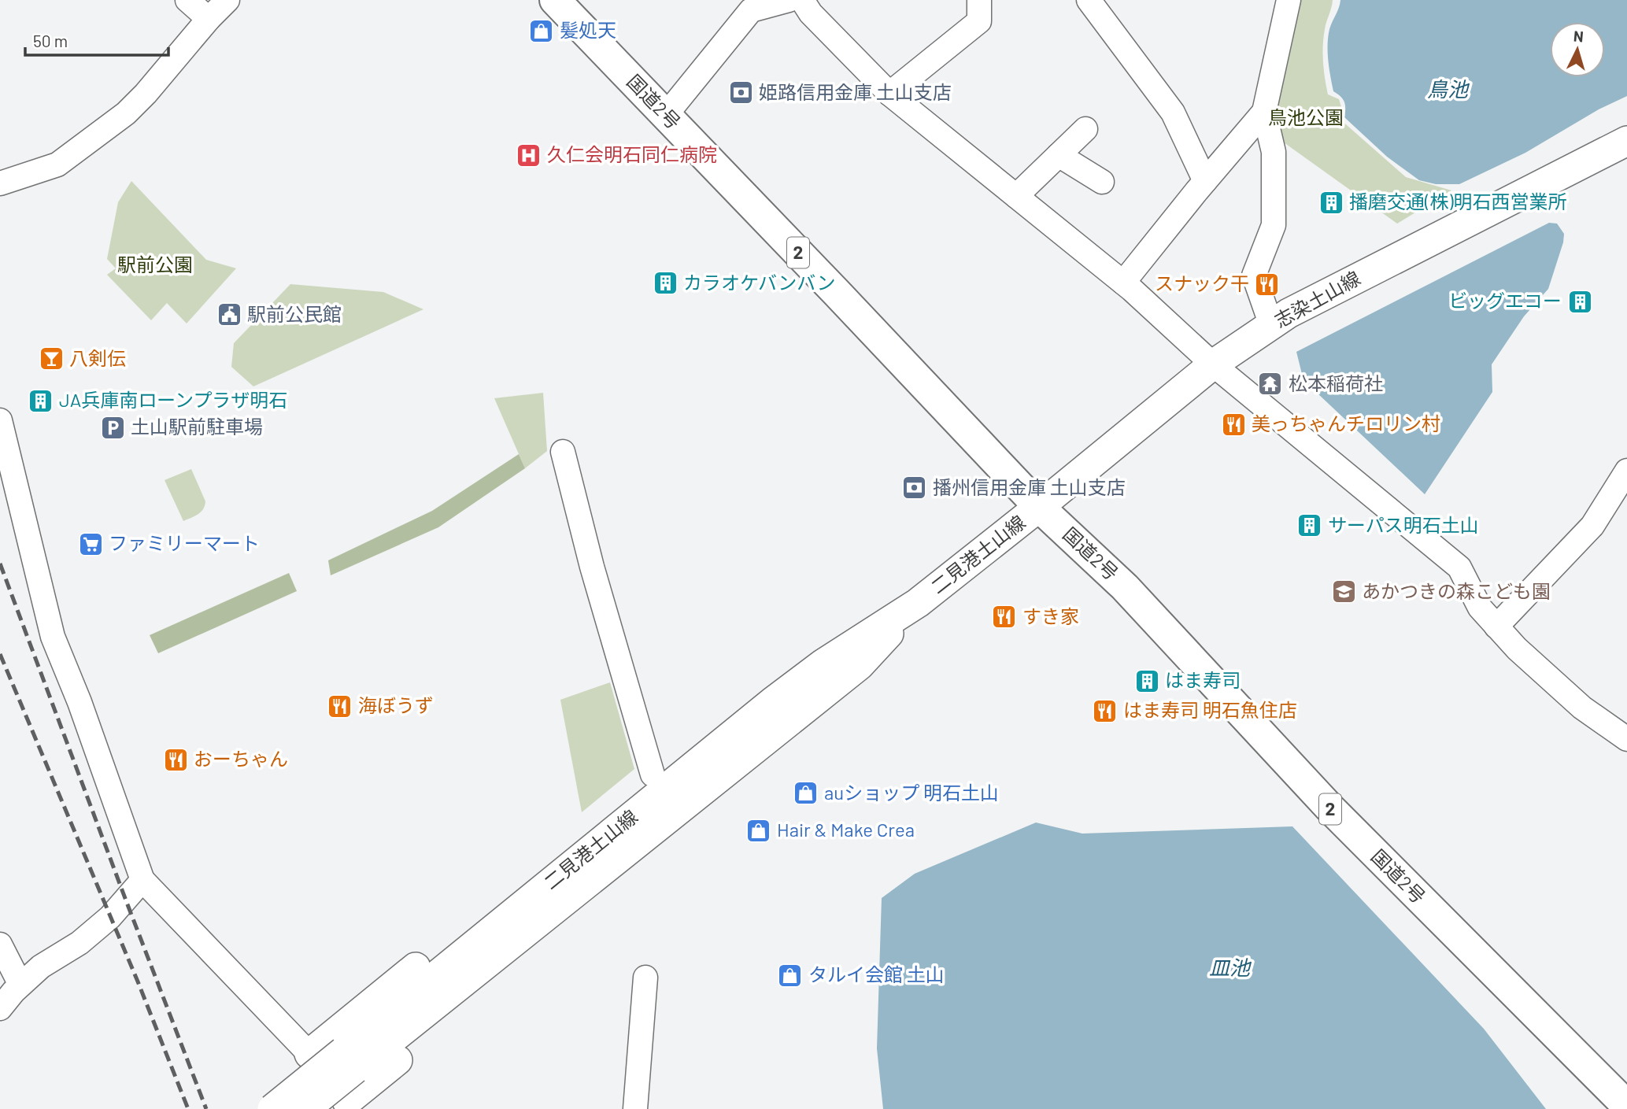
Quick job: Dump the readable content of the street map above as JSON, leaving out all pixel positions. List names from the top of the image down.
{
  "streets": {
    "highway": ["国道2号", "2"],
    "main road": ["志染土山線", "二見港土山線"]
  },
  "crossings": [
    ["国道2号", "志染土山線"],
    ["国道2号", "二見港土山線"],
    ["志染土山線", "二見港土山線"]
  ],
  "water": ["鳥池", "皿池"],
  "parks": ["鳥池公園", "駅前公園"],
  "places": {
    "shop": [
      "髪処天",
      "auショップ 明石土山",
      "Hair & Make Crea",
      "タルイ会館 土山"
    ],
    "bank": ["姫路信用金庫 土山支店", "播州信用金庫 土山支店"],
    "hospital": ["久仁会明石同仁病院"],
    "building": [
      "播磨交通(株)明石西営業所",
      "カラオケバンバン",
      "ビッグエコー",
      "JA兵庫南ローンプラザ明石",
      "サーパス明石土山",
      "はま寿司"
    ],
    "restaurant": [
      "スナック干",
      "美っちゃんチロリン村",
      "すき家",
      "海ぼうず",
      "はま寿司 明石魚住店",
      "おーちゃん"
    ],
    "public building": ["駅前公民館"],
    "bar": ["八剣伝"],
    "temple": ["松本稲荷社"],
    "parking": ["土山駅前駐車場"],
    "supermarket": ["ファミリーマート"],
    "school or university": ["あかつきの森こども園"]
  },
  "scale_bar": "50 m",
  "north": "top"
}
